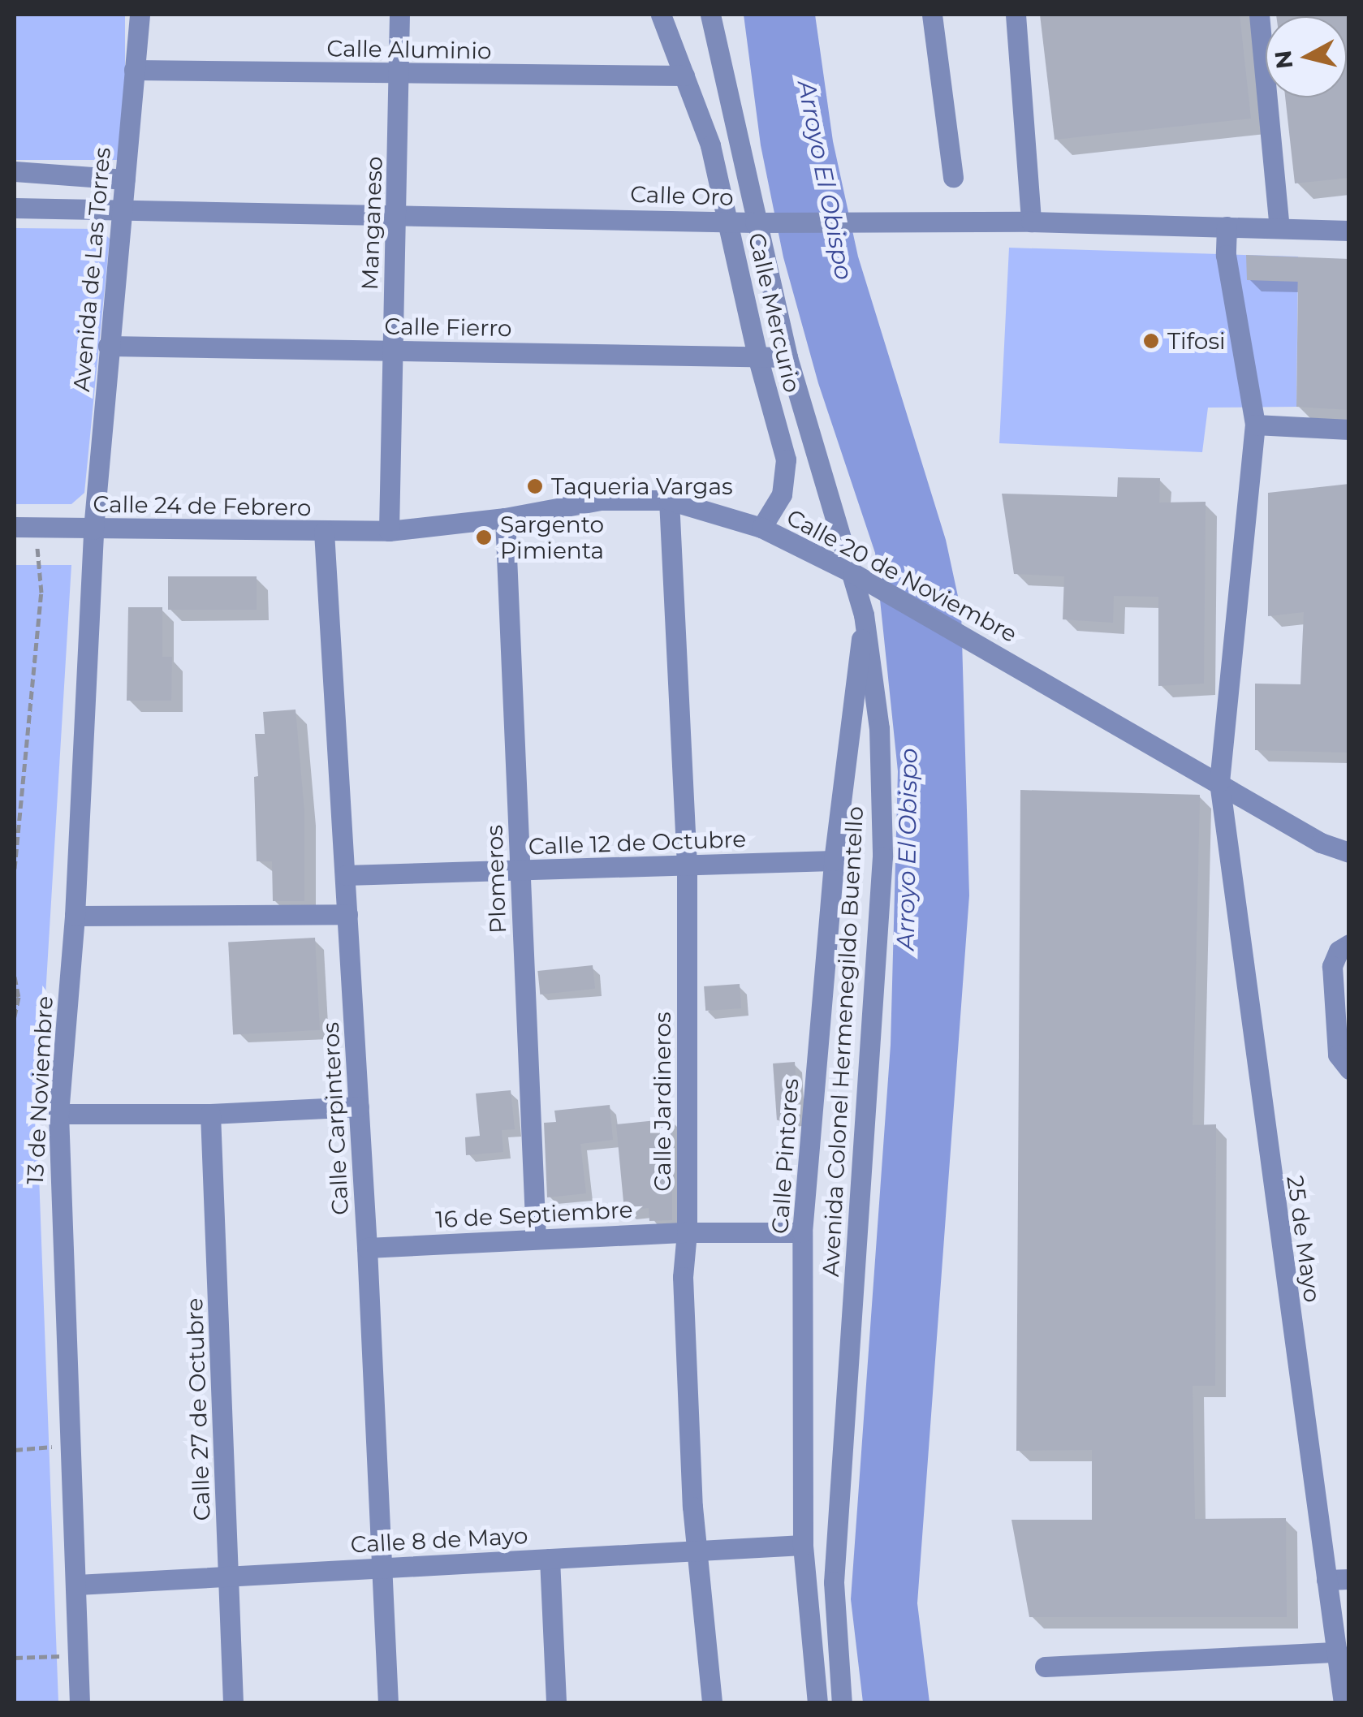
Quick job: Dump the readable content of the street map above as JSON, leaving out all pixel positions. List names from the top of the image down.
{
  "streets": {
    "street": [
      "Calle Aluminio",
      "Calle Oro",
      "Manganeso",
      "Avenida de Las Torres",
      "Calle Mercurio",
      "Calle Fierro",
      "Calle 24 de Febrero",
      "Calle 20 de Noviembre",
      "Calle 12 de Octubre",
      "Plomeros",
      "Avenida Colonel Hermenegildo Buentello",
      "13 de Noviembre",
      "Calle Jardineros",
      "Calle Carpinteros",
      "Calle Pintores",
      "16 de Septiembre",
      "25 de Mayo",
      "Calle 27 de Octubre",
      "Calle 8 de Mayo"
    ]
  },
  "crossings": [
    ["Calle Aluminio", "Manganeso"],
    ["Calle Aluminio", "Avenida de Las Torres"],
    ["Calle Aluminio", "Calle Mercurio"],
    ["Calle Oro", "Manganeso"],
    ["Calle Oro", "Avenida de Las Torres"],
    ["Calle Oro", "Calle Mercurio"],
    ["Calle Oro", "Avenida Colonel Hermenegildo Buentello"],
    ["Calle Oro", "25 de Mayo"],
    ["Manganeso", "Calle Fierro"],
    ["Manganeso", "Calle 24 de Febrero"],
    ["Manganeso", "Calle 20 de Noviembre"],
    ["Avenida de Las Torres", "Calle Fierro"],
    ["Avenida de Las Torres", "Calle 24 de Febrero"],
    ["Avenida de Las Torres", "13 de Noviembre"],
    ["Calle Mercurio", "Calle Fierro"],
    ["Calle Mercurio", "Calle 20 de Noviembre"],
    ["Calle Fierro", "Avenida Colonel Hermenegildo Buentello"],
    ["Calle 24 de Febrero", "Calle 20 de Noviembre"],
    ["Calle 24 de Febrero", "13 de Noviembre"],
    ["Calle 24 de Febrero", "Calle Carpinteros"],
    ["Calle 20 de Noviembre", "Plomeros"],
    ["Calle 20 de Noviembre", "Avenida Colonel Hermenegildo Buentello"],
    ["Calle 20 de Noviembre", "Calle Jardineros"],
    ["Calle 20 de Noviembre", "25 de Mayo"],
    ["Calle 12 de Octubre", "Plomeros"],
    ["Calle 12 de Octubre", "Calle Jardineros"],
    ["Calle 12 de Octubre", "Calle Carpinteros"],
    ["Calle 12 de Octubre", "Calle Pintores"],
    ["Plomeros", "16 de Septiembre"],
    ["Avenida Colonel Hermenegildo Buentello", "Calle Pintores"],
    ["13 de Noviembre", "Calle 8 de Mayo"],
    ["Calle Jardineros", "16 de Septiembre"],
    ["Calle Jardineros", "Calle 8 de Mayo"],
    ["Calle Carpinteros", "16 de Septiembre"],
    ["Calle Carpinteros", "Calle 8 de Mayo"],
    ["Calle Pintores", "16 de Septiembre"],
    ["Calle Pintores", "Calle 8 de Mayo"],
    ["Calle 27 de Octubre", "Calle 8 de Mayo"]
  ],
  "water": ["Arroyo El Obispo"],
  "places": ["Tifosi", "Taqueria Vargas", "Sargento Pimienta"],
  "north": "left"
}
